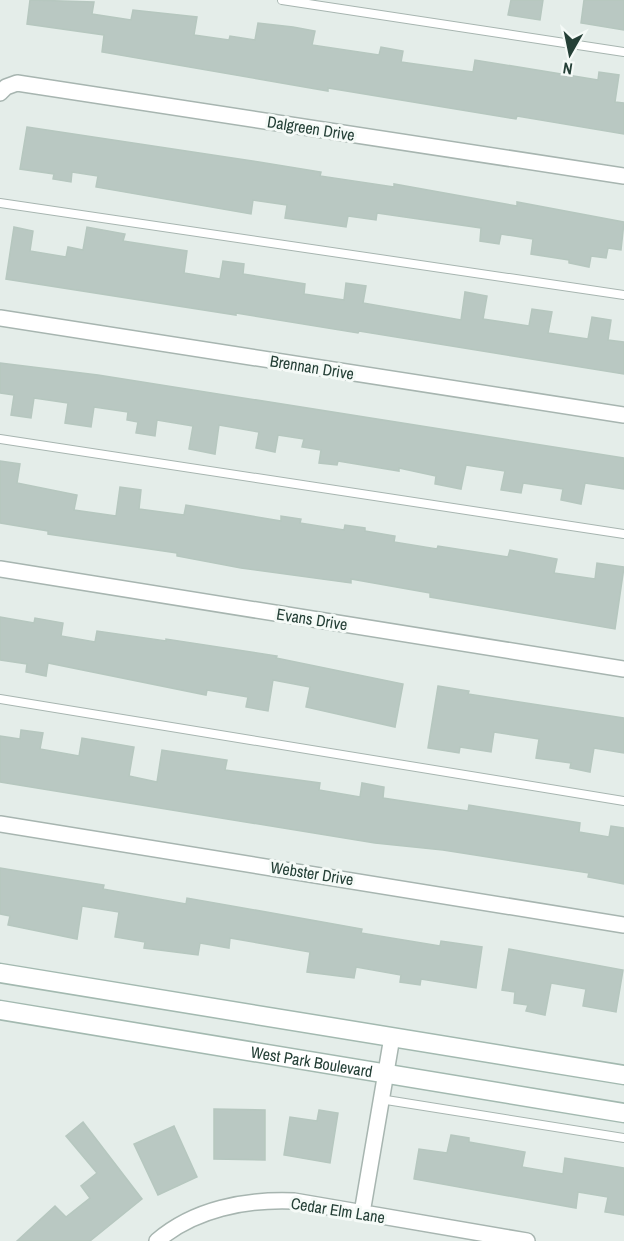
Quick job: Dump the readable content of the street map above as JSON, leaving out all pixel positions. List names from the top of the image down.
{
  "streets": {
    "main road": ["West Park Boulevard"],
    "street": [
      "Dalgreen Drive",
      "Brennan Drive",
      "Evans Drive",
      "Webster Drive",
      "Cedar Elm Lane"
    ]
  },
  "north": "bottom"
}
